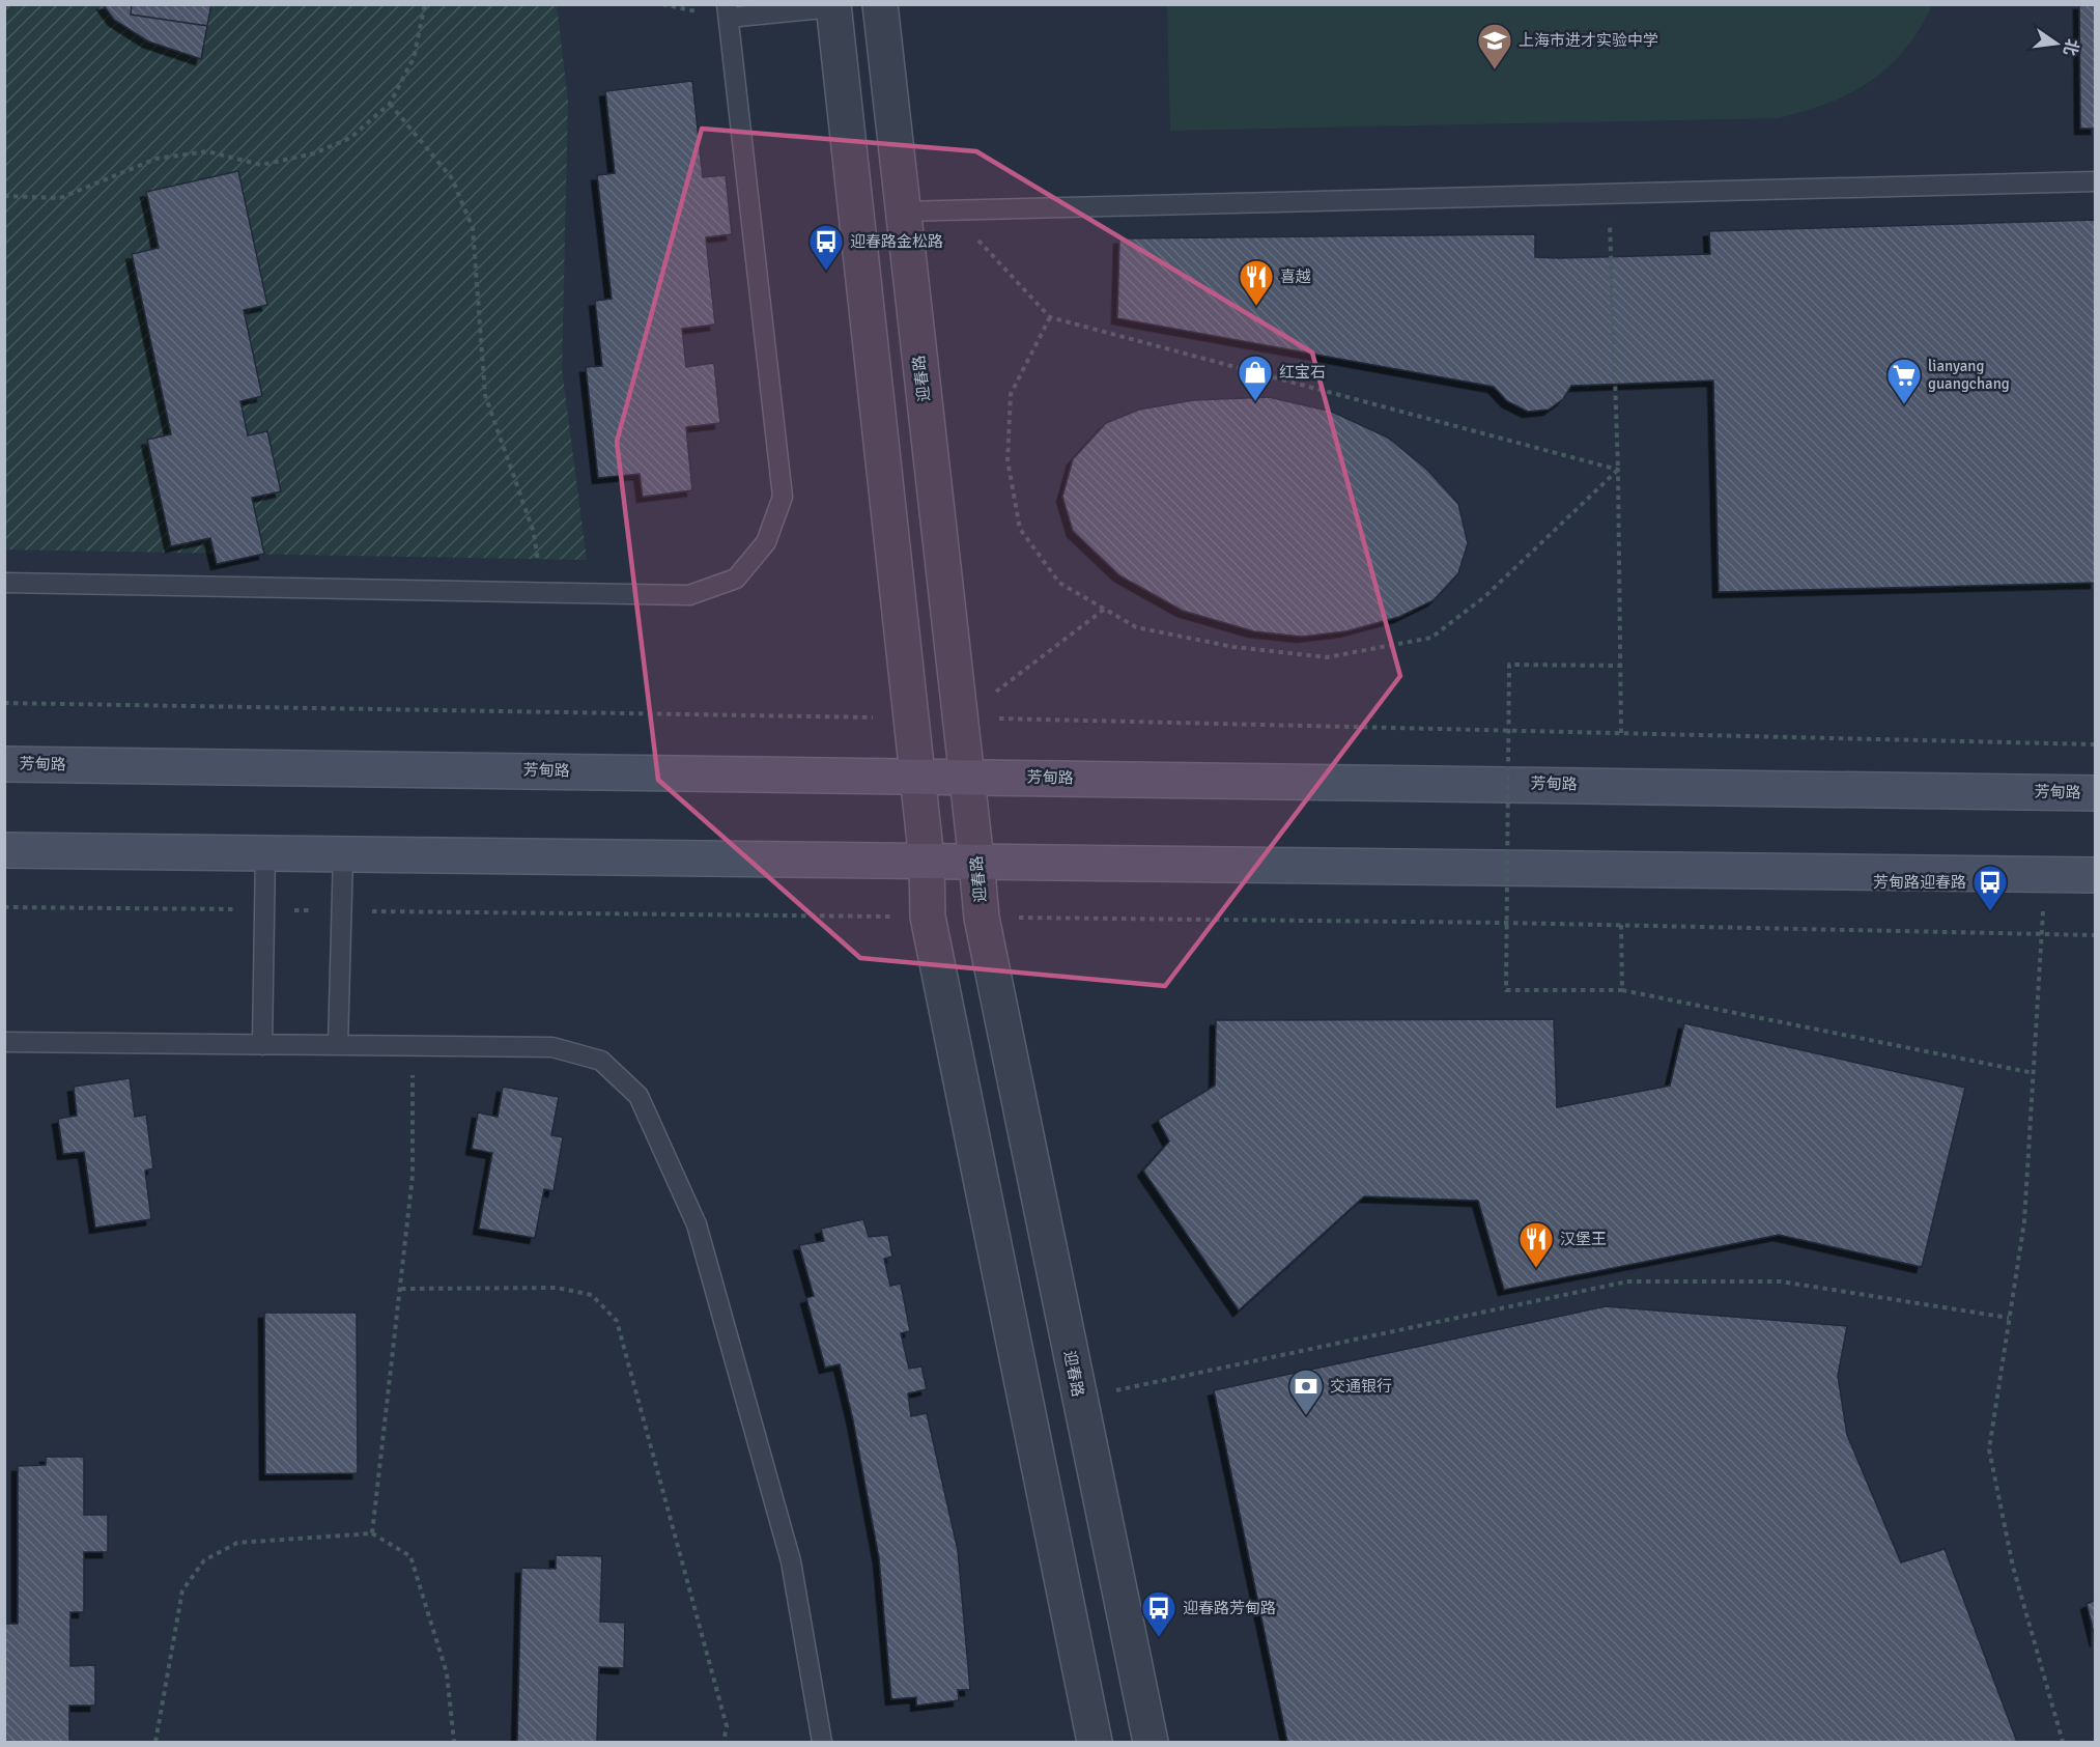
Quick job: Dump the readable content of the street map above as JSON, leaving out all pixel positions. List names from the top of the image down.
{
  "streets": {
    "main road": ["芳甸路"],
    "street": ["迎春路"]
  },
  "crossings": [
    ["迎春路", "芳甸路"]
  ],
  "places": {
    "school or university": ["上海市进才实验中学"],
    "bus stop": ["迎春路金松路", "芳甸路迎春路", "迎春路芳甸路"],
    "restaurant": ["喜越", "汉堡王"],
    "shop": ["红宝石"],
    "supermarket": ["lianyang guangchang"],
    "bank": ["交通银行"]
  },
  "north": "right"
}
